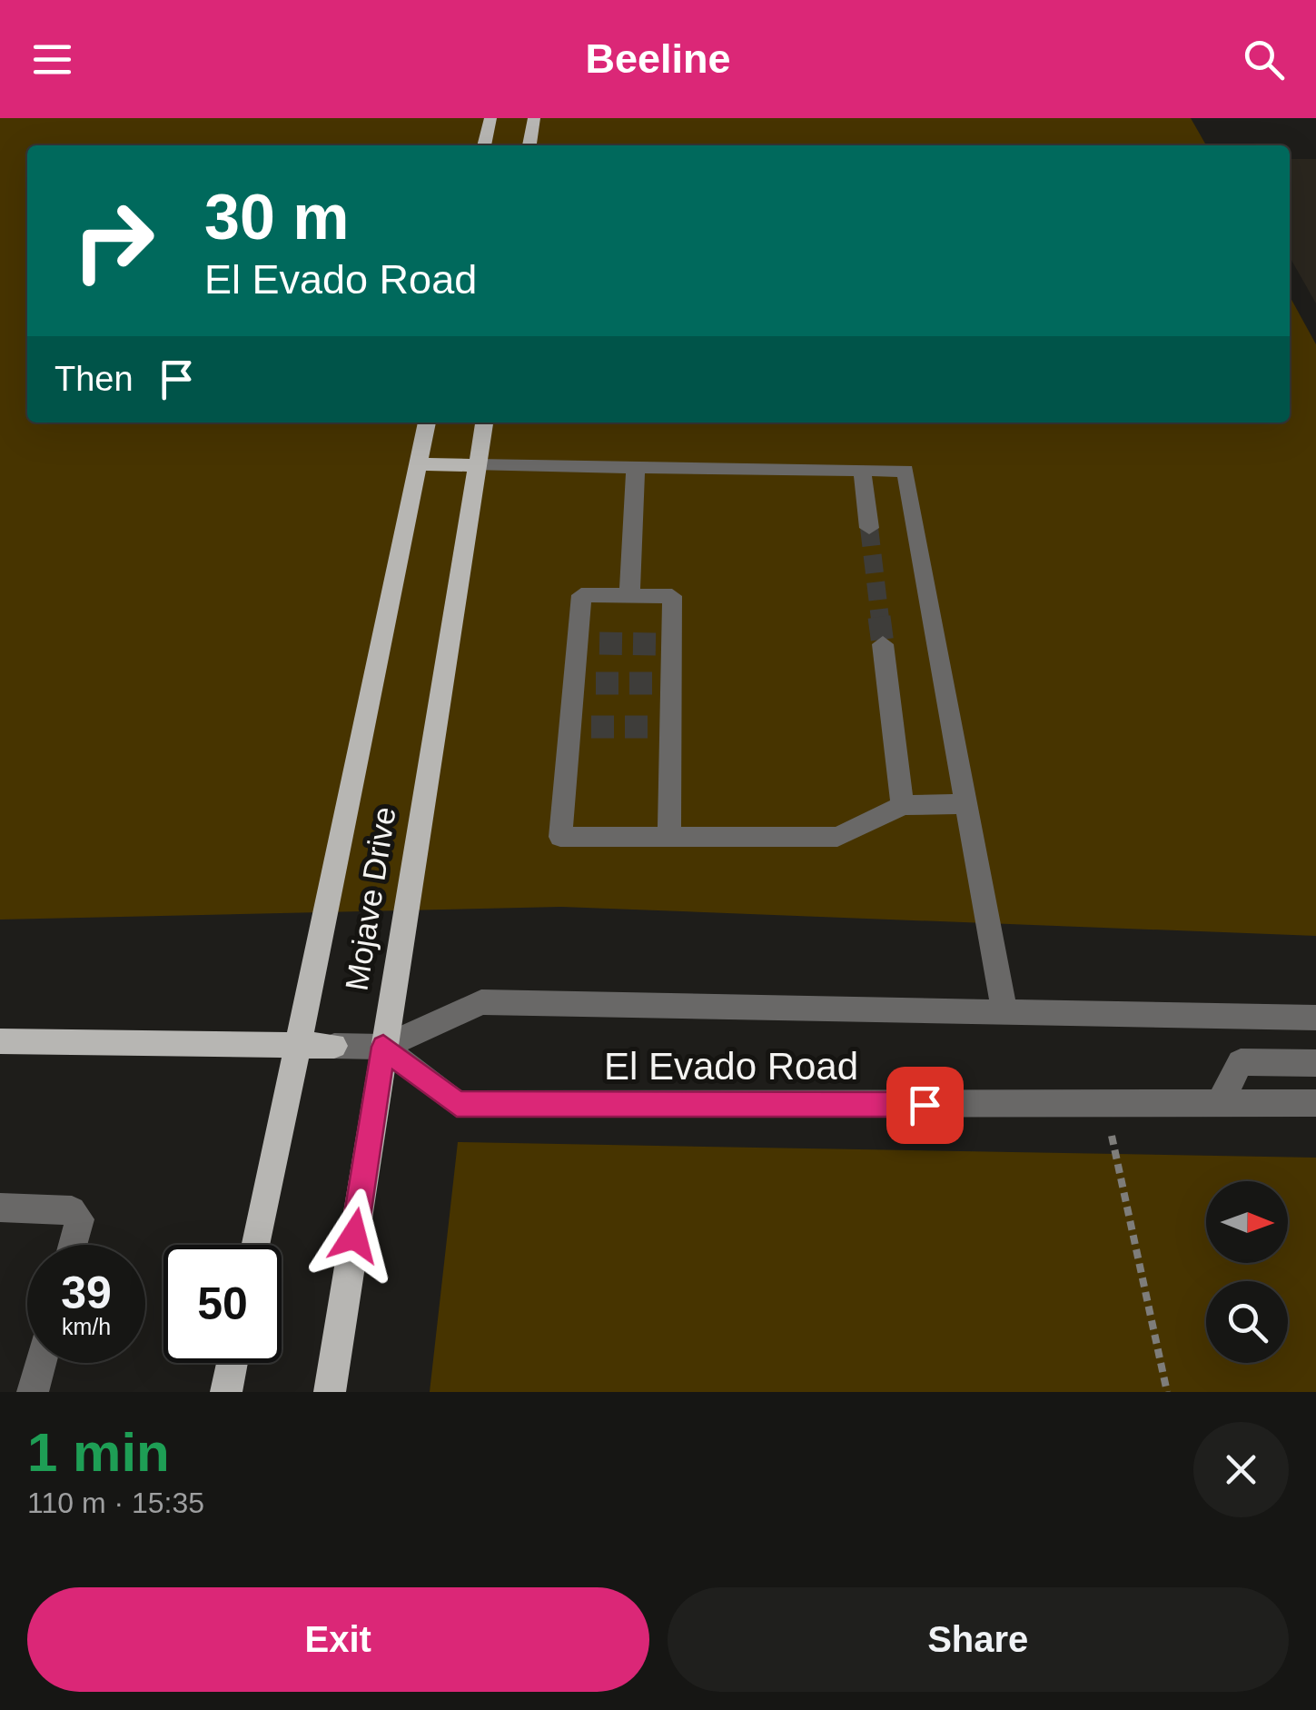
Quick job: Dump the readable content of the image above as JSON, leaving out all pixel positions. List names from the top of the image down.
{
  "streets": {
    "main road": ["Mojave Drive", "El Evado Road"]
  },
  "crossings": [
    ["Mojave Drive", "El Evado Road"]
  ],
  "north": "right",
  "page": {
    "header": "Beeline",
    "turn": ["30 m", "El Evado Road"],
    "then": "Then",
    "speed": "39 km/h",
    "limit": "50",
    "heading": ["1 min", "110 m · 15:35"],
    "buttons": ["Exit", "Share"]
  }
}
